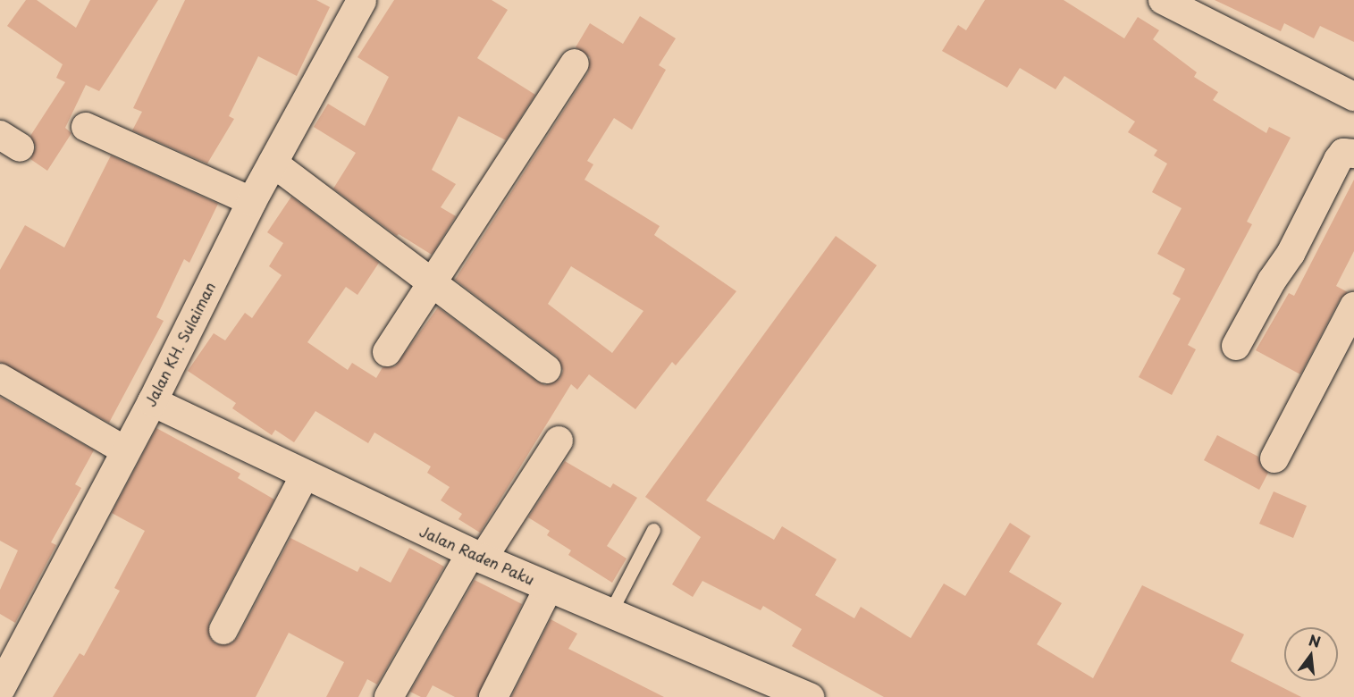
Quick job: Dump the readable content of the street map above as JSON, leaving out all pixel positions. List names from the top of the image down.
{
  "streets": {
    "street": ["Jalan KH. Sulaiman", "Jalan Raden Paku"]
  },
  "crossings": [
    ["Jalan KH. Sulaiman", "Jalan Raden Paku"]
  ],
  "north": "top"
}
